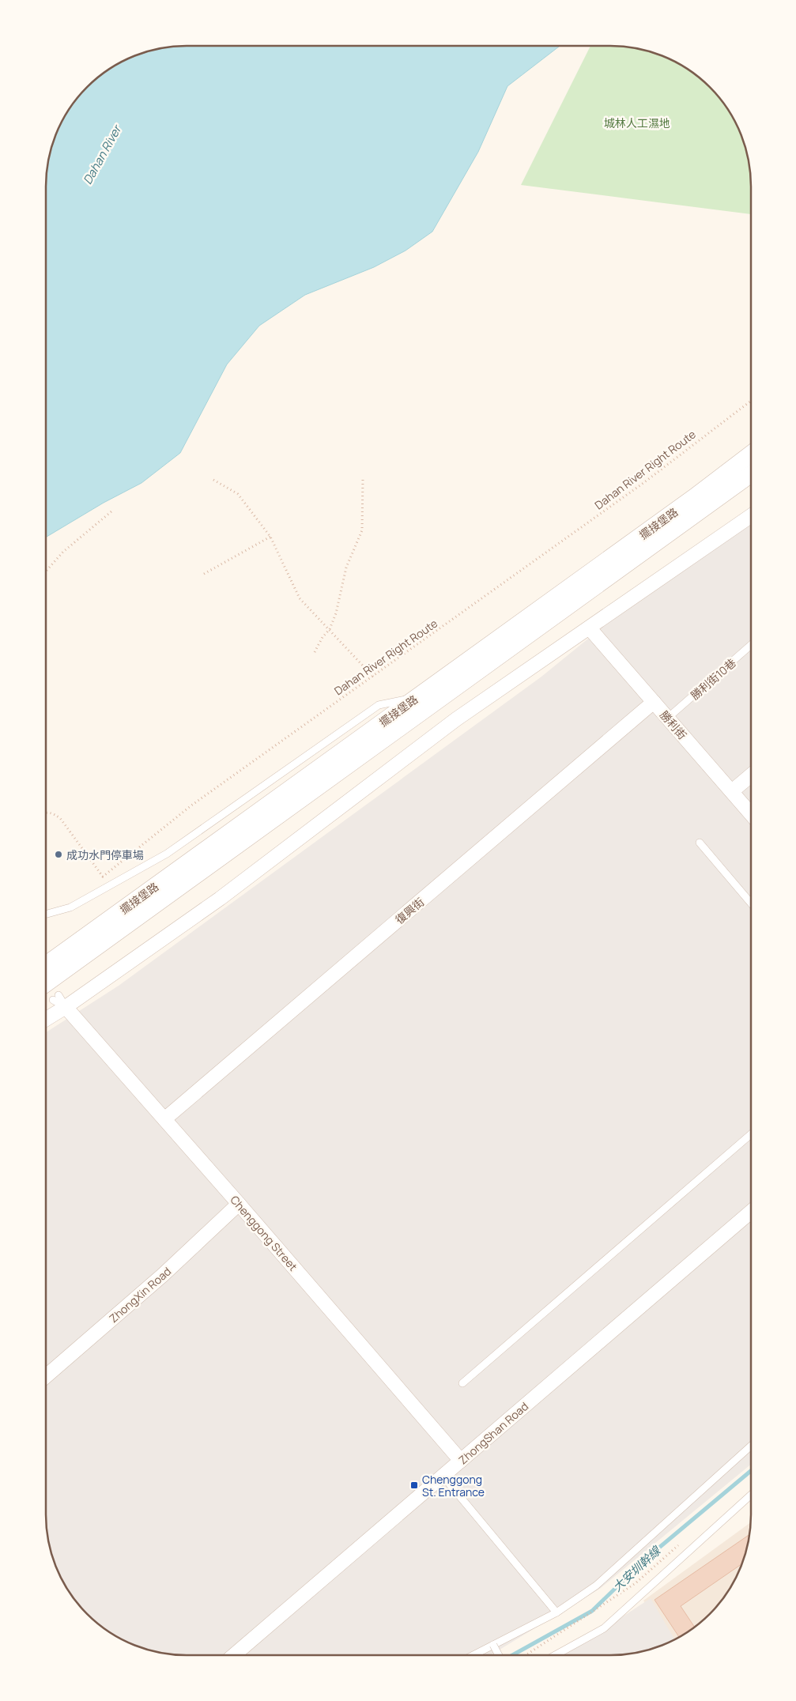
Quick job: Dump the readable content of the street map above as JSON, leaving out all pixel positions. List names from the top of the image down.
{
  "streets": {
    "street": [
      "擺接堡路",
      "勝利街",
      "復興街",
      "Chenggong Street",
      "ZhongXin Road",
      "ZhongShan Road"
    ],
    "lane": ["勝利街10巷"],
    "path": ["Dahan River Right Route"]
  },
  "crossings": [
    ["勝利街10巷", "勝利街"],
    ["勝利街", "復興街"],
    ["復興街", "Chenggong Street"],
    ["Chenggong Street", "ZhongXin Road"],
    ["Chenggong Street", "ZhongShan Road"]
  ],
  "water": ["Dahan River", "大安圳幹線"],
  "parks": ["城林人工濕地"],
  "places": {
    "other": ["成功水門停車場"],
    "transit": ["Chenggong St. Entrance"]
  }
}
